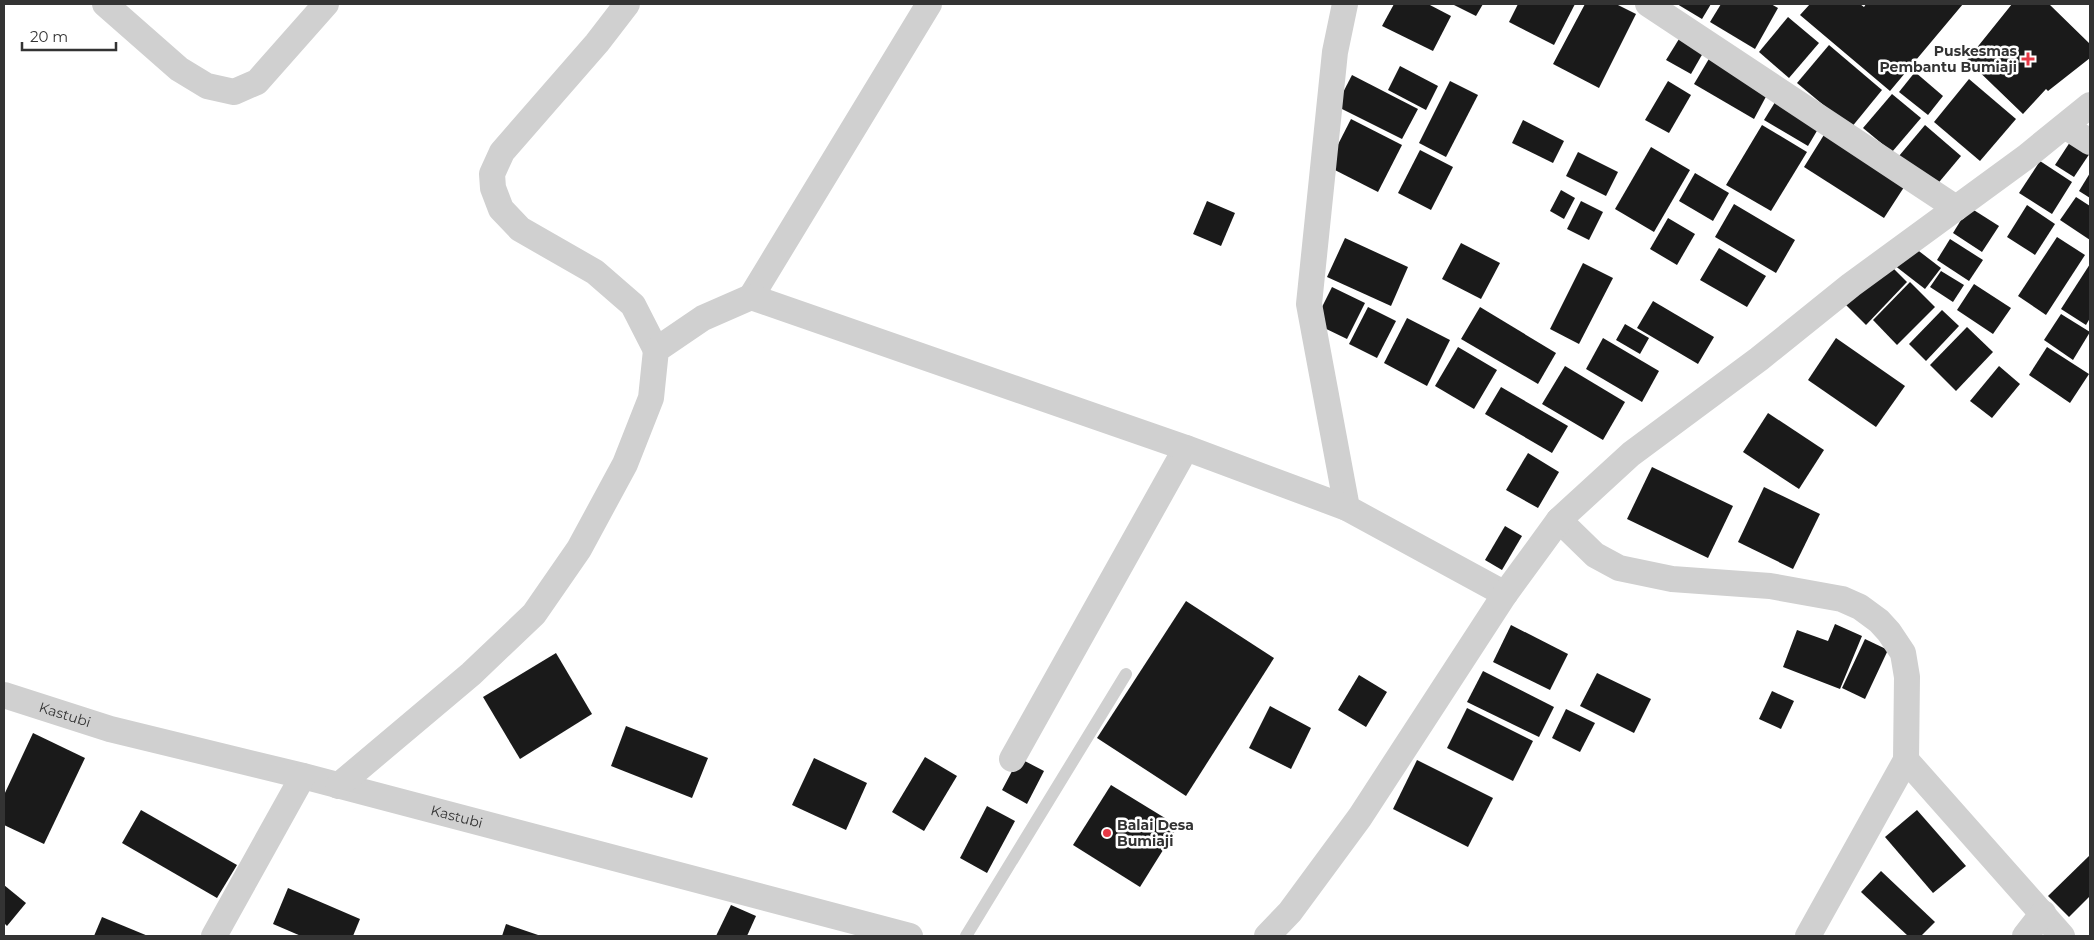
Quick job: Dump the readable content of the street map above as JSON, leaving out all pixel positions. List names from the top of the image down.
{
  "streets": {
    "street": ["Kastubi"]
  },
  "places": {
    "health": ["Puskesmas Pembantu Bumiaji"],
    "other": ["Balai Desa Bumiaji"]
  },
  "scale_bar": "20 m"
}
